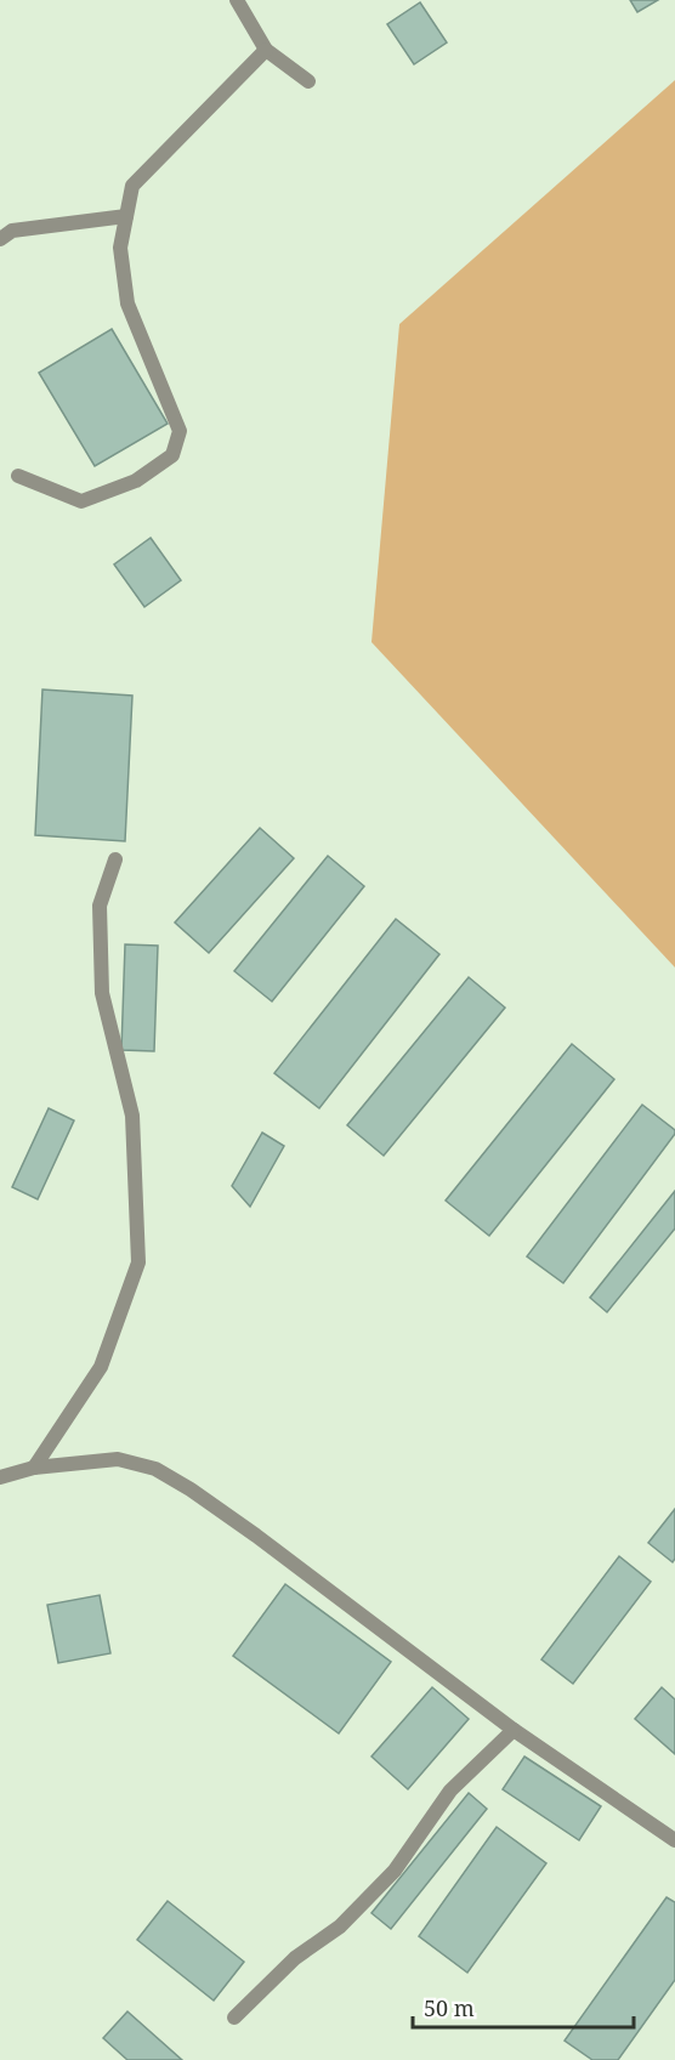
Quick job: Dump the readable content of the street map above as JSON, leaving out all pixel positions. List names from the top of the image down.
{
  "scale_bar": "50 m"
}
